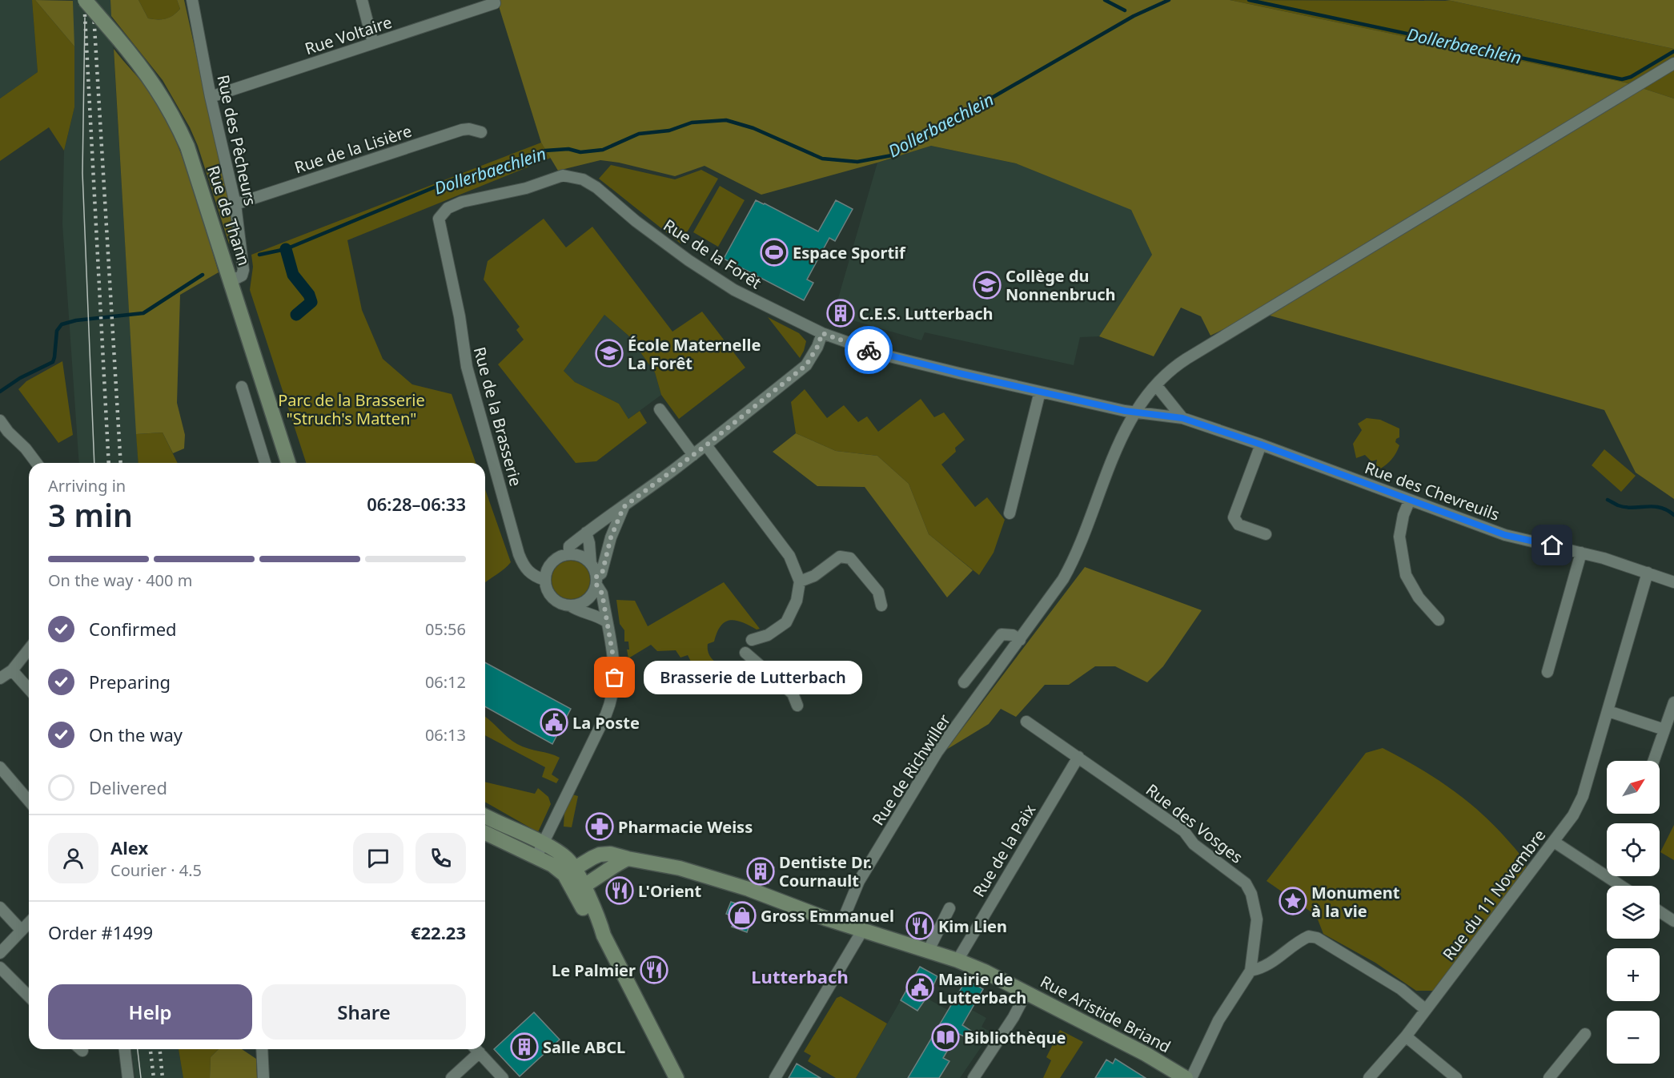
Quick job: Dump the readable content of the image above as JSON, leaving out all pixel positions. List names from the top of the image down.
{
  "streets": {
    "main road": ["Rue de Thann", "Rue Aristide Briand"],
    "street": [
      "Rue Voltaire",
      "Rue des Pêcheurs",
      "Rue de la Lisière",
      "Rue de la Forêt",
      "Rue de la Brasserie",
      "Rue des Chevreuils",
      "Rue de Richwiller",
      "Rue des Vosges",
      "Rue de la Paix",
      "Rue du 11 Novembre"
    ]
  },
  "crossings": [
    ["Rue Voltaire", "Rue des Pêcheurs"],
    ["Rue des Pêcheurs", "Rue de la Lisière"],
    ["Rue des Pêcheurs", "Rue de Thann"],
    ["Rue de la Forêt", "Rue de la Brasserie"],
    ["Rue de la Forêt", "Rue des Chevreuils"],
    ["Rue de la Forêt", "Rue de Richwiller"],
    ["Rue des Chevreuils", "Rue de Richwiller"],
    ["Rue des Chevreuils", "Rue du 11 Novembre"],
    ["Rue de Richwiller", "Rue Aristide Briand"],
    ["Rue des Vosges", "Rue de la Paix"],
    ["Rue de la Paix", "Rue Aristide Briand"]
  ],
  "districts": ["Lutterbach"],
  "water": ["Dollerbaechlein"],
  "parks": ["Parc de la Brasserie \"Struch's Matten\""],
  "places": {
    "sports": ["Espace Sportif"],
    "school or university": ["Collège du Nonnenbruch", "École Maternelle La Forêt"],
    "building": ["C.E.S. Lutterbach", "Dentiste Dr. Cournault", "Salle ABCL"],
    "other": ["Brasserie de Lutterbach"],
    "public building": ["La Poste", "Mairie de Lutterbach"],
    "pharmacy": ["Pharmacie Weiss"],
    "restaurant": ["L'Orient", "Kim Lien", "Le Palmier"],
    "place": ["Monument à la vie"],
    "shop": ["Gross Emmanuel"],
    "library": ["Bibliothèque"]
  },
  "north": "top right",
  "page": {
    "heading": ["3 min", "Arriving in", "06:28–06:33"],
    "panel": [
      "Alex",
      "Courier · 4.5",
      "Order #1499",
      "€22.23"
    ],
    "bar": "On the way · 400 m",
    "list": [
      ["Confirmed", "05:56"],
      ["Preparing", "06:12"],
      ["On the way", "06:13"],
      "Delivered"
    ],
    "bubble": "Brasserie de Lutterbach",
    "map_buttons": ["+", "−"],
    "buttons": ["Help", "Share"]
  }
}
